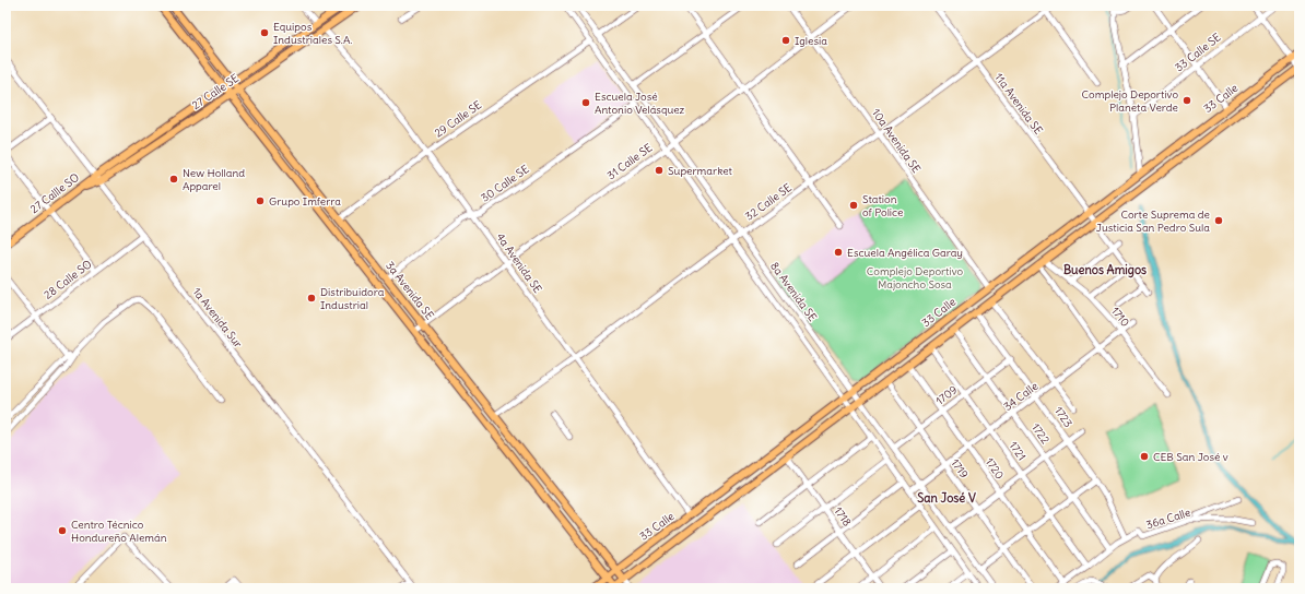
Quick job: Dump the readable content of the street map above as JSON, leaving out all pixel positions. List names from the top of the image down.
{
  "streets": {
    "main road": [
      "27 Calle SE",
      "33 Calle",
      "27 Callle SO",
      "3a Avenida SE"
    ],
    "street": [
      "33 Calle SE",
      "11a Avenida SE",
      "29 Calle SE",
      "10a Avenida SE",
      "31 Calle SE",
      "30 Calle SE",
      "32 Calle SE",
      "4a Avenida SE",
      "28 Calle SO",
      "8a Avenida SE",
      "1710",
      "1a Avenida Sur",
      "1709",
      "34 Calle",
      "1723",
      "1722",
      "1721",
      "1719",
      "1720",
      "1718",
      "36a Calle"
    ]
  },
  "crossings": [
    ["27 Calle SE", "27 Callle SO"],
    ["27 Calle SE", "4a Avenida SE"],
    ["27 Calle SE", "3a Avenida SE"],
    ["27 Calle SE", "1a Avenida Sur"],
    ["33 Calle", "11a Avenida SE"],
    ["33 Calle", "10a Avenida SE"],
    ["33 Calle", "4a Avenida SE"],
    ["33 Calle", "3a Avenida SE"],
    ["33 Calle", "8a Avenida SE"],
    ["33 Calle", "1710"],
    ["33 Calle", "1723"],
    ["33 Calle", "1722"],
    ["33 Calle", "1721"],
    ["33 Calle", "1719"],
    ["33 Calle", "1720"],
    ["33 Calle", "1718"],
    ["11a Avenida SE", "32 Calle SE"],
    ["29 Calle SE", "4a Avenida SE"],
    ["29 Calle SE", "3a Avenida SE"],
    ["29 Calle SE", "8a Avenida SE"],
    ["10a Avenida SE", "31 Calle SE"],
    ["10a Avenida SE", "32 Calle SE"],
    ["31 Calle SE", "4a Avenida SE"],
    ["31 Calle SE", "3a Avenida SE"],
    ["31 Calle SE", "8a Avenida SE"],
    ["30 Calle SE", "4a Avenida SE"],
    ["30 Calle SE", "3a Avenida SE"],
    ["30 Calle SE", "8a Avenida SE"],
    ["32 Calle SE", "4a Avenida SE"],
    ["32 Calle SE", "3a Avenida SE"],
    ["32 Calle SE", "8a Avenida SE"],
    ["28 Calle SO", "1a Avenida Sur"],
    ["8a Avenida SE", "1709"],
    ["8a Avenida SE", "34 Calle"],
    ["1710", "34 Calle"],
    ["1709", "1723"],
    ["1709", "1722"],
    ["1709", "1721"],
    ["1709", "1719"],
    ["1709", "1720"],
    ["34 Calle", "1723"],
    ["34 Calle", "1722"],
    ["34 Calle", "1721"],
    ["34 Calle", "1719"],
    ["34 Calle", "1720"],
    ["1723", "36a Calle"]
  ],
  "districts": ["Buenos Amigos", "San José V"],
  "parks": ["Complejo Deportivo Majoncho Sosa"],
  "places": [
    "Equipos Industriales S.A.",
    "Iglesia",
    "Complejo Deportivo Planeta Verde",
    "Escuela José Antonio Velásquez",
    "Supermarket",
    "New Holland Apparel",
    "Grupo Imferra",
    "Station of Police",
    "Corte Suprema de Justicia San Pedro Sula",
    "Escuela Angélica Garay",
    "Distribuidora Industrial",
    "CEB San José v",
    "Centro Técnico Hondureño Alemán"
  ]
}
